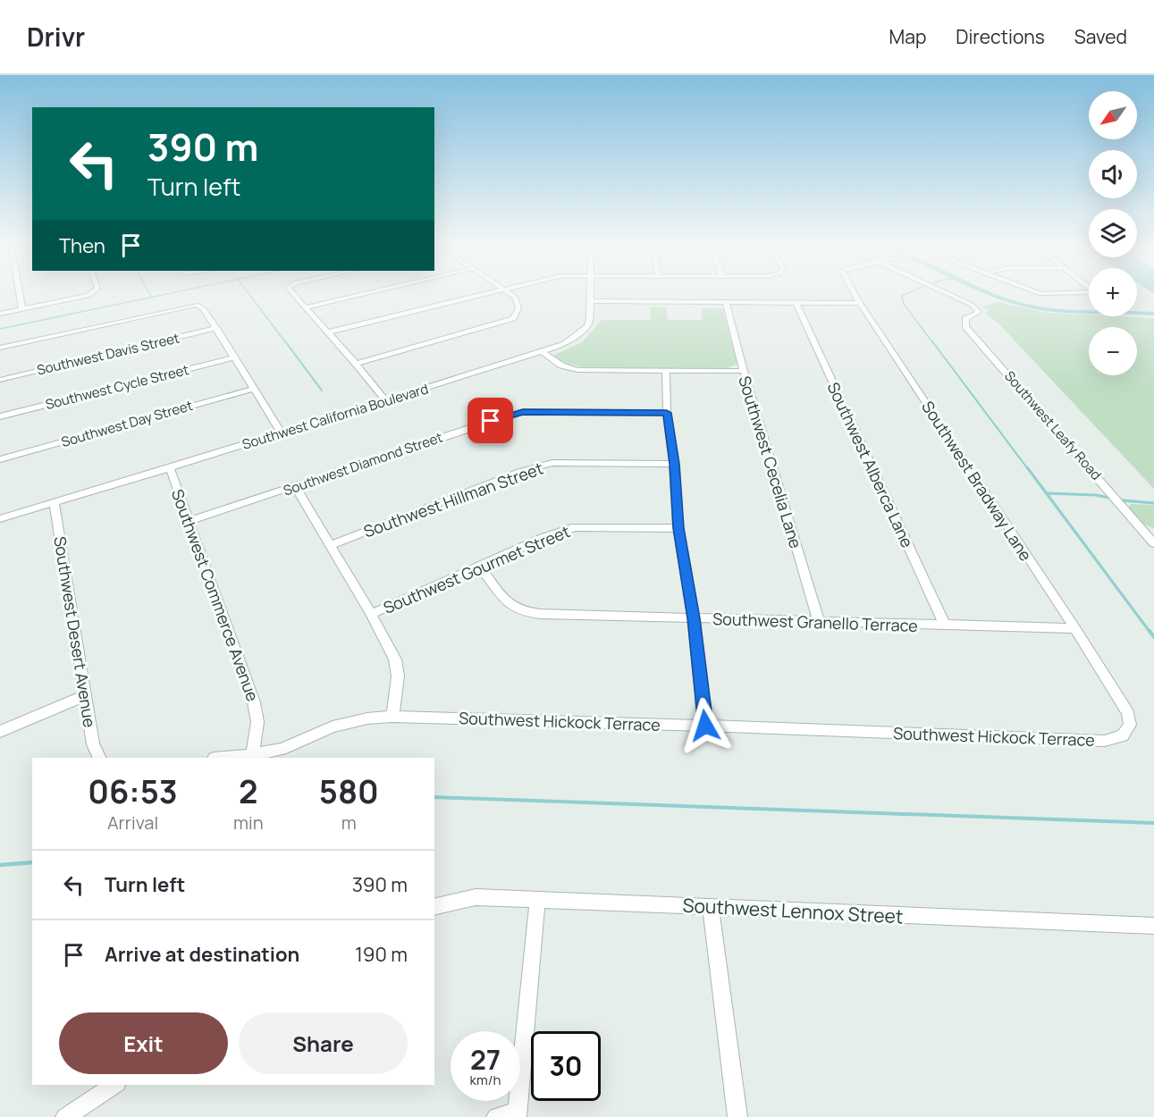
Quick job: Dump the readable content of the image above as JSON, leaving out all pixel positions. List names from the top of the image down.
{
  "streets": {
    "street": [
      "Southwest Davis Street",
      "Southwest Cycle Street",
      "Southwest California Boulevard",
      "Southwest Day Street",
      "Southwest Leafy Road",
      "Southwest Cecelia Lane",
      "Southwest Diamond Street",
      "Southwest Alberca Lane",
      "Southwest Bradway Lane",
      "Southwest Hillman Street",
      "Southwest Gourmet Street",
      "Southwest Commerce Avenue",
      "Southwest Granello Terrace",
      "Southwest Desert Avenue",
      "Southwest Hickock Terrace",
      "Southwest Lennox Street"
    ]
  },
  "crossings": [
    ["Southwest California Boulevard", "Southwest Commerce Avenue"],
    ["Southwest California Boulevard", "Southwest Desert Avenue"],
    ["Southwest Cecelia Lane", "Southwest Granello Terrace"],
    ["Southwest Diamond Street", "Southwest Commerce Avenue"],
    ["Southwest Alberca Lane", "Southwest Granello Terrace"],
    ["Southwest Bradway Lane", "Southwest Granello Terrace"],
    ["Southwest Bradway Lane", "Southwest Hickock Terrace"],
    ["Southwest Gourmet Street", "Southwest Granello Terrace"],
    ["Southwest Commerce Avenue", "Southwest Hickock Terrace"]
  ],
  "north": "bottom left",
  "page": {
    "header": "Drivr",
    "nav": ["Map", "Directions", "Saved"],
    "map_buttons": ["+", "−"],
    "turn": ["390 m", "Turn left"],
    "then": "Then",
    "eta": [
      "06:53",
      "Arrival",
      "2",
      "min",
      "580",
      "m"
    ],
    "list": [
      {
        "name": "Turn left",
        "value": "390 m"
      },
      {
        "name": "Arrive at destination",
        "value": "190 m"
      }
    ],
    "buttons": ["Exit", "Share"],
    "speed": "27 km/h",
    "limit": "30"
  }
}
